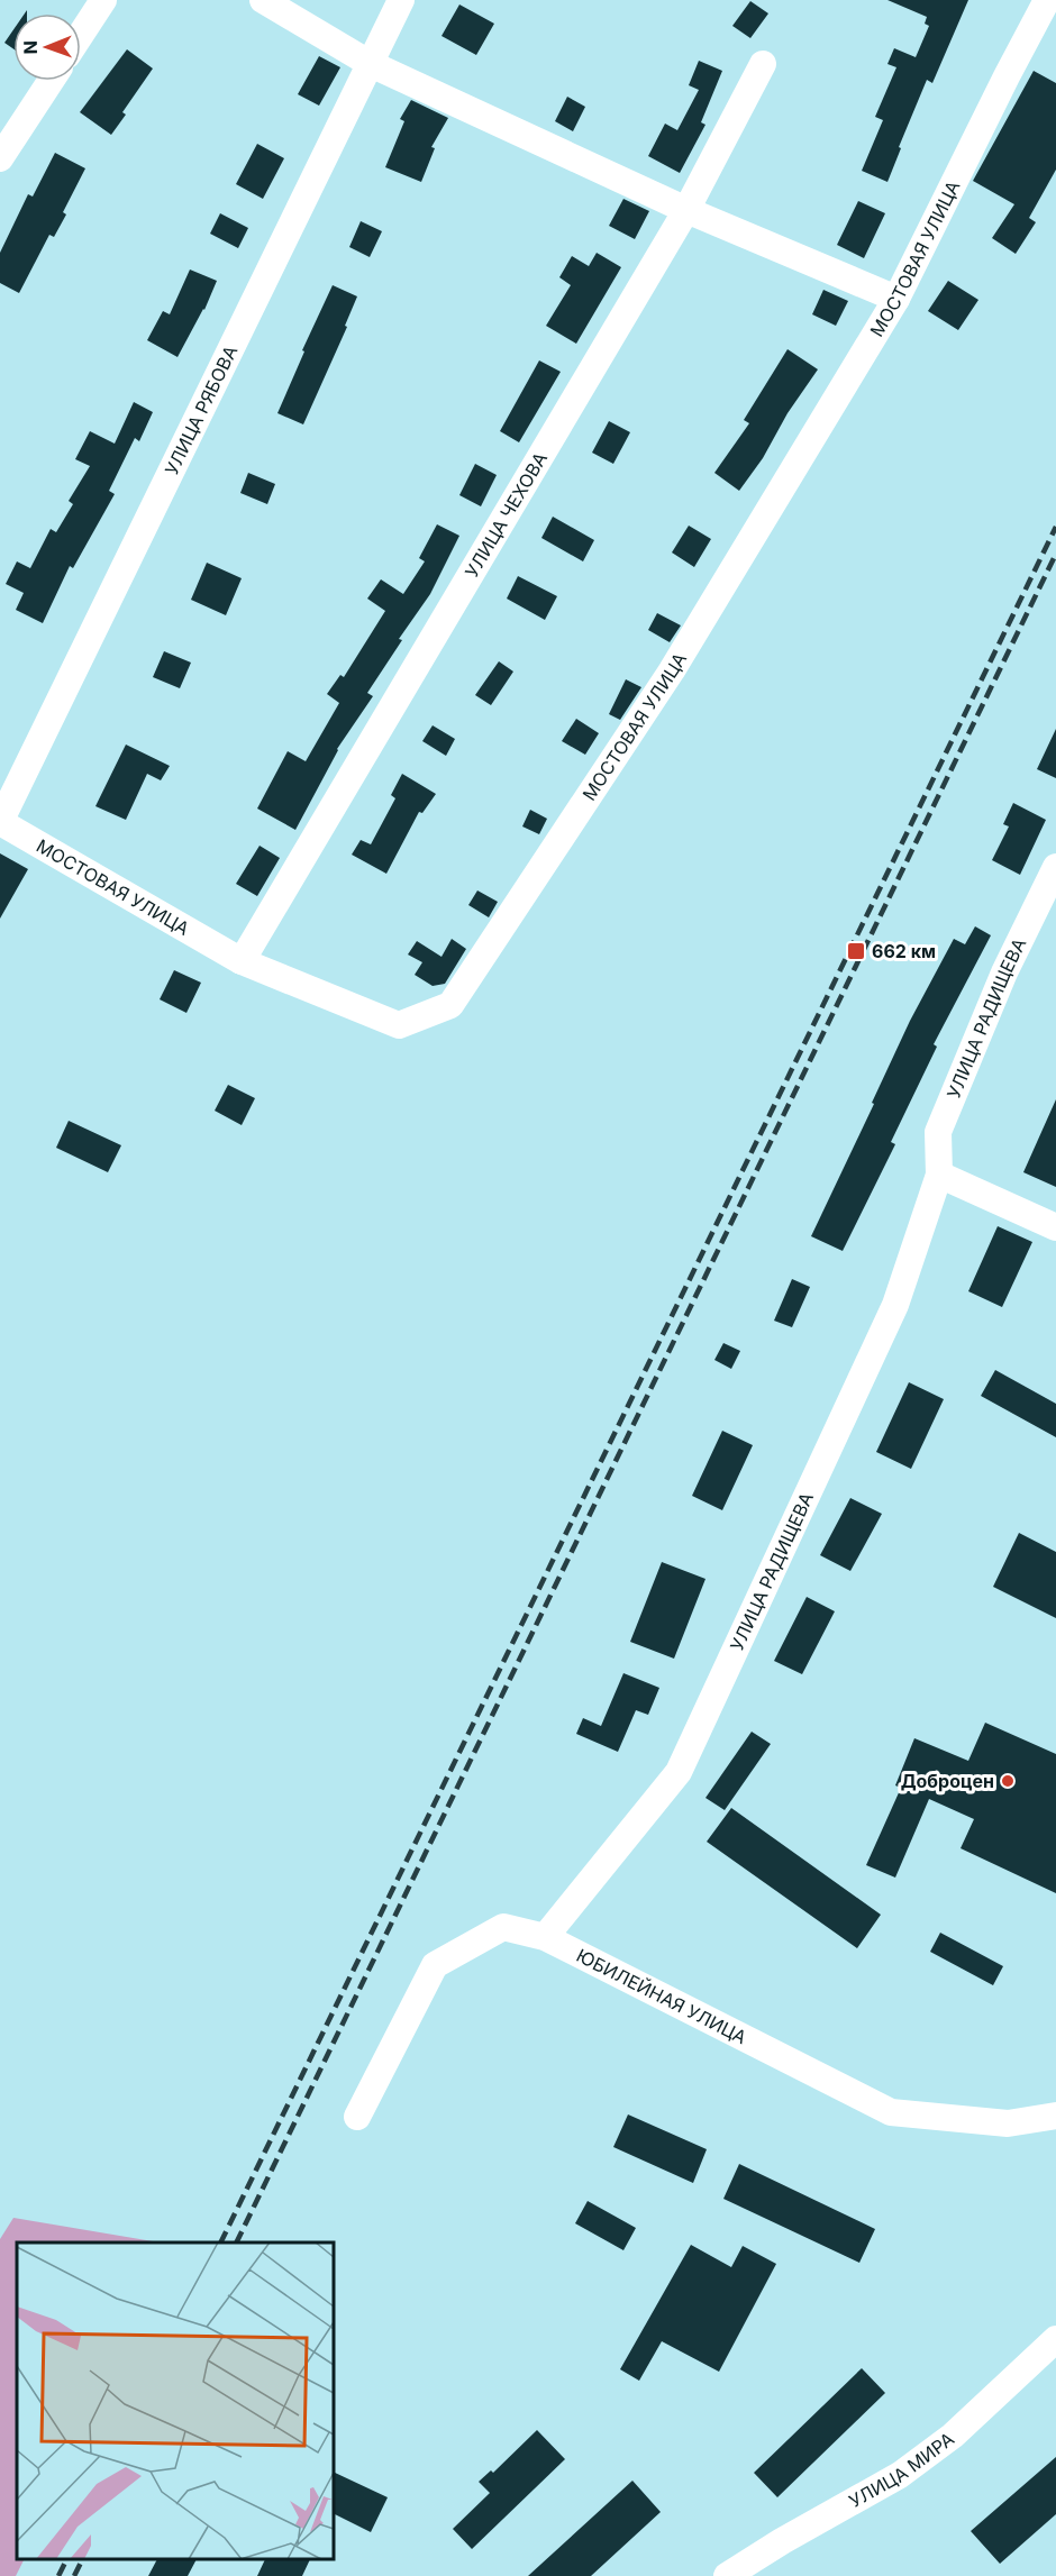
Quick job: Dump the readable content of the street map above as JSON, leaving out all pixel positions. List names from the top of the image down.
{
  "streets": {
    "street": [
      "МОСТОВАЯ УЛИЦА",
      "УЛИЦА РЯБОВА",
      "УЛИЦА ЧЕХОВА",
      "УЛИЦА РАДИЩЕВА",
      "ЮБИЛЕЙНАЯ УЛИЦА",
      "УЛИЦА МИРА"
    ]
  },
  "crossings": [
    ["МОСТОВАЯ УЛИЦА", "УЛИЦА РЯБОВА"],
    ["МОСТОВАЯ УЛИЦА", "УЛИЦА ЧЕХОВА"],
    ["УЛИЦА РАДИЩЕВА", "ЮБИЛЕЙНАЯ УЛИЦА"]
  ],
  "places": {
    "transit": ["662 км"],
    "other": ["Доброцен"]
  },
  "north": "left"
}
